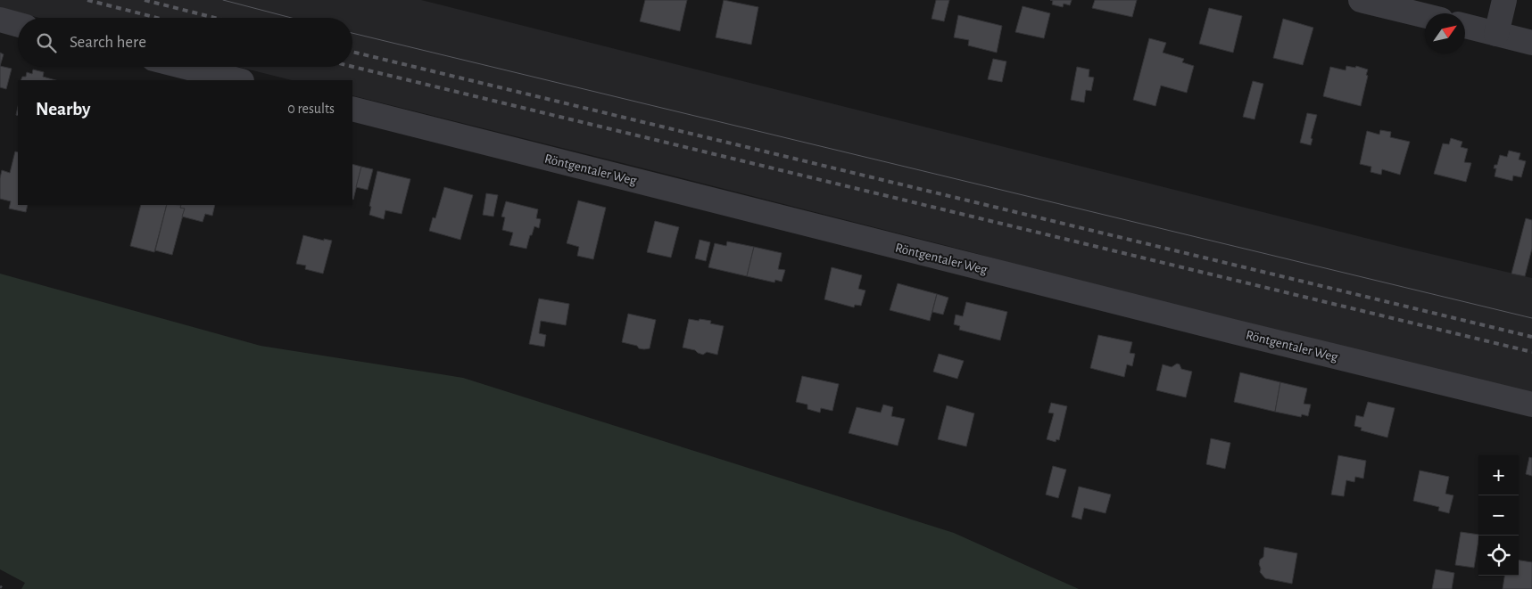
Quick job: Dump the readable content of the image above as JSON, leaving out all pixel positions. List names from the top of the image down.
{
  "streets": {
    "street": ["Röntgentaler Weg"]
  },
  "north": "top right",
  "page": {
    "search": "Search here",
    "heading": ["Nearby", "0 results"],
    "map_buttons": ["+", "−"]
  }
}
